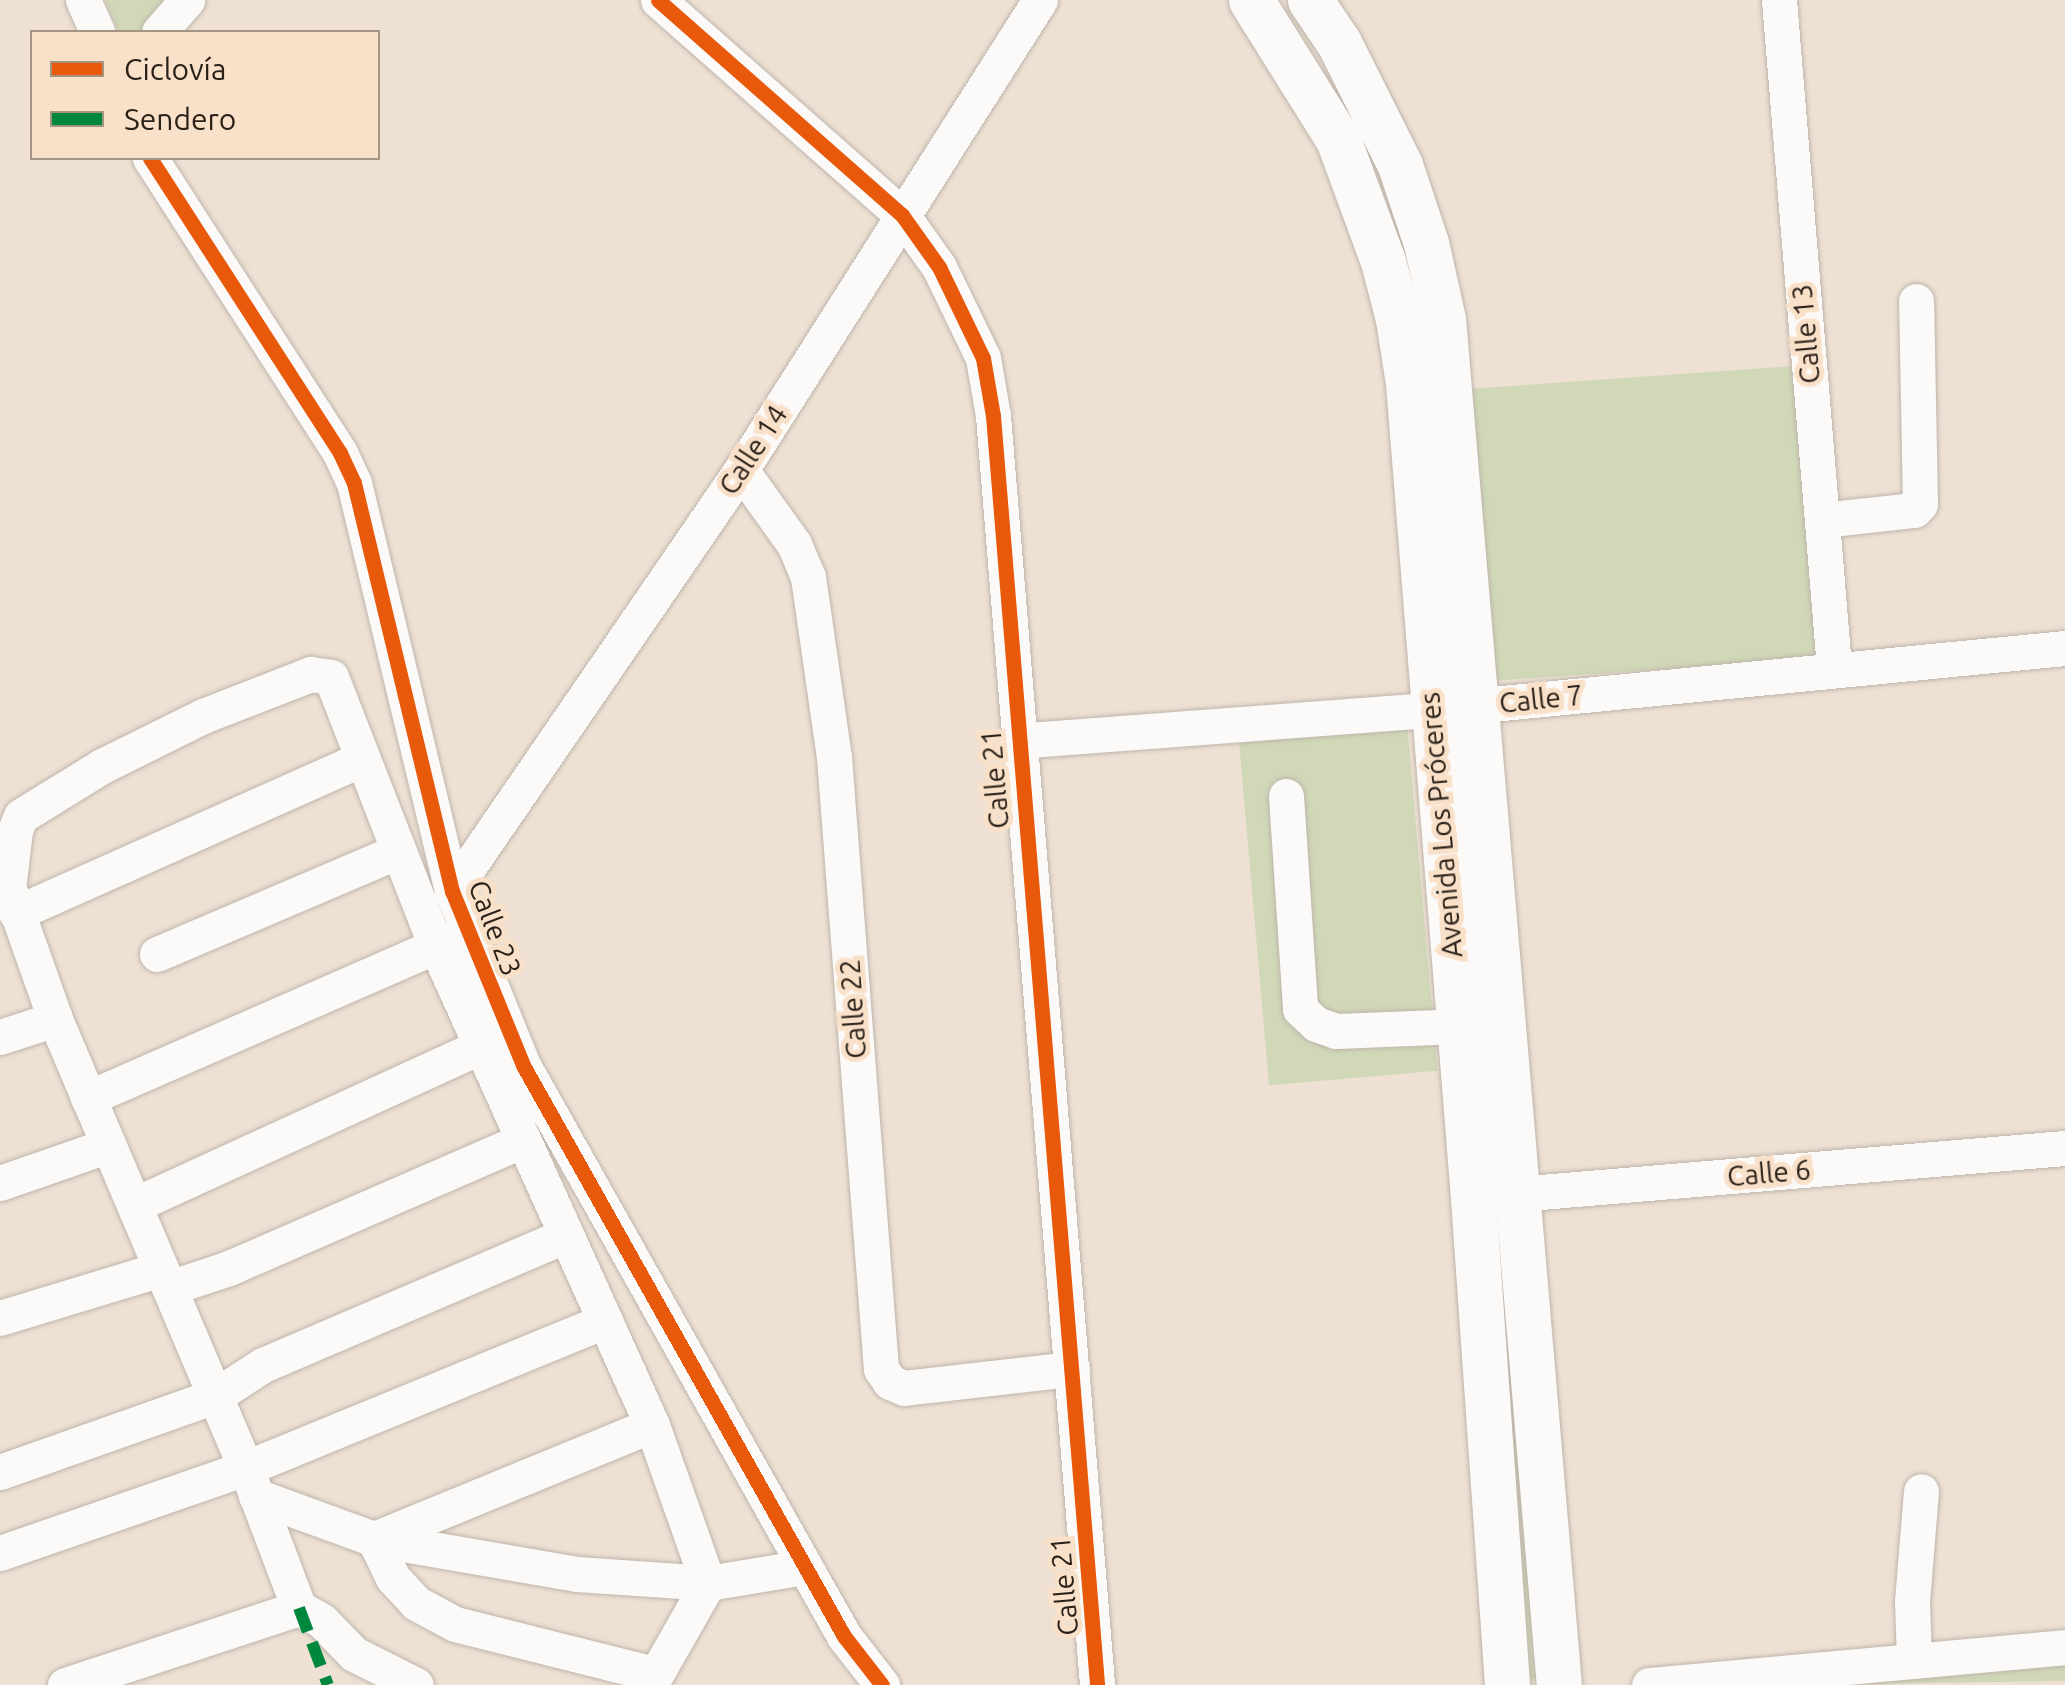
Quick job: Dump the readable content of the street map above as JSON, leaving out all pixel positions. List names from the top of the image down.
{
  "streets": {
    "main road": ["Avenida Los Próceres"],
    "street": [
      "Calle 13",
      "Calle 14",
      "Calle 7",
      "Calle 21",
      "Calle 23",
      "Calle 22",
      "Calle 6"
    ]
  },
  "crossings": [
    ["Calle 13", "Calle 7"],
    ["Calle 14", "Calle 21"],
    ["Calle 14", "Calle 23"],
    ["Calle 14", "Calle 22"],
    ["Calle 7", "Calle 21"],
    ["Calle 7", "Avenida Los Próceres"],
    ["Calle 21", "Calle 22"],
    ["Avenida Los Próceres", "Calle 6"]
  ],
  "legend": ["Ciclovía", "Sendero"]
}
